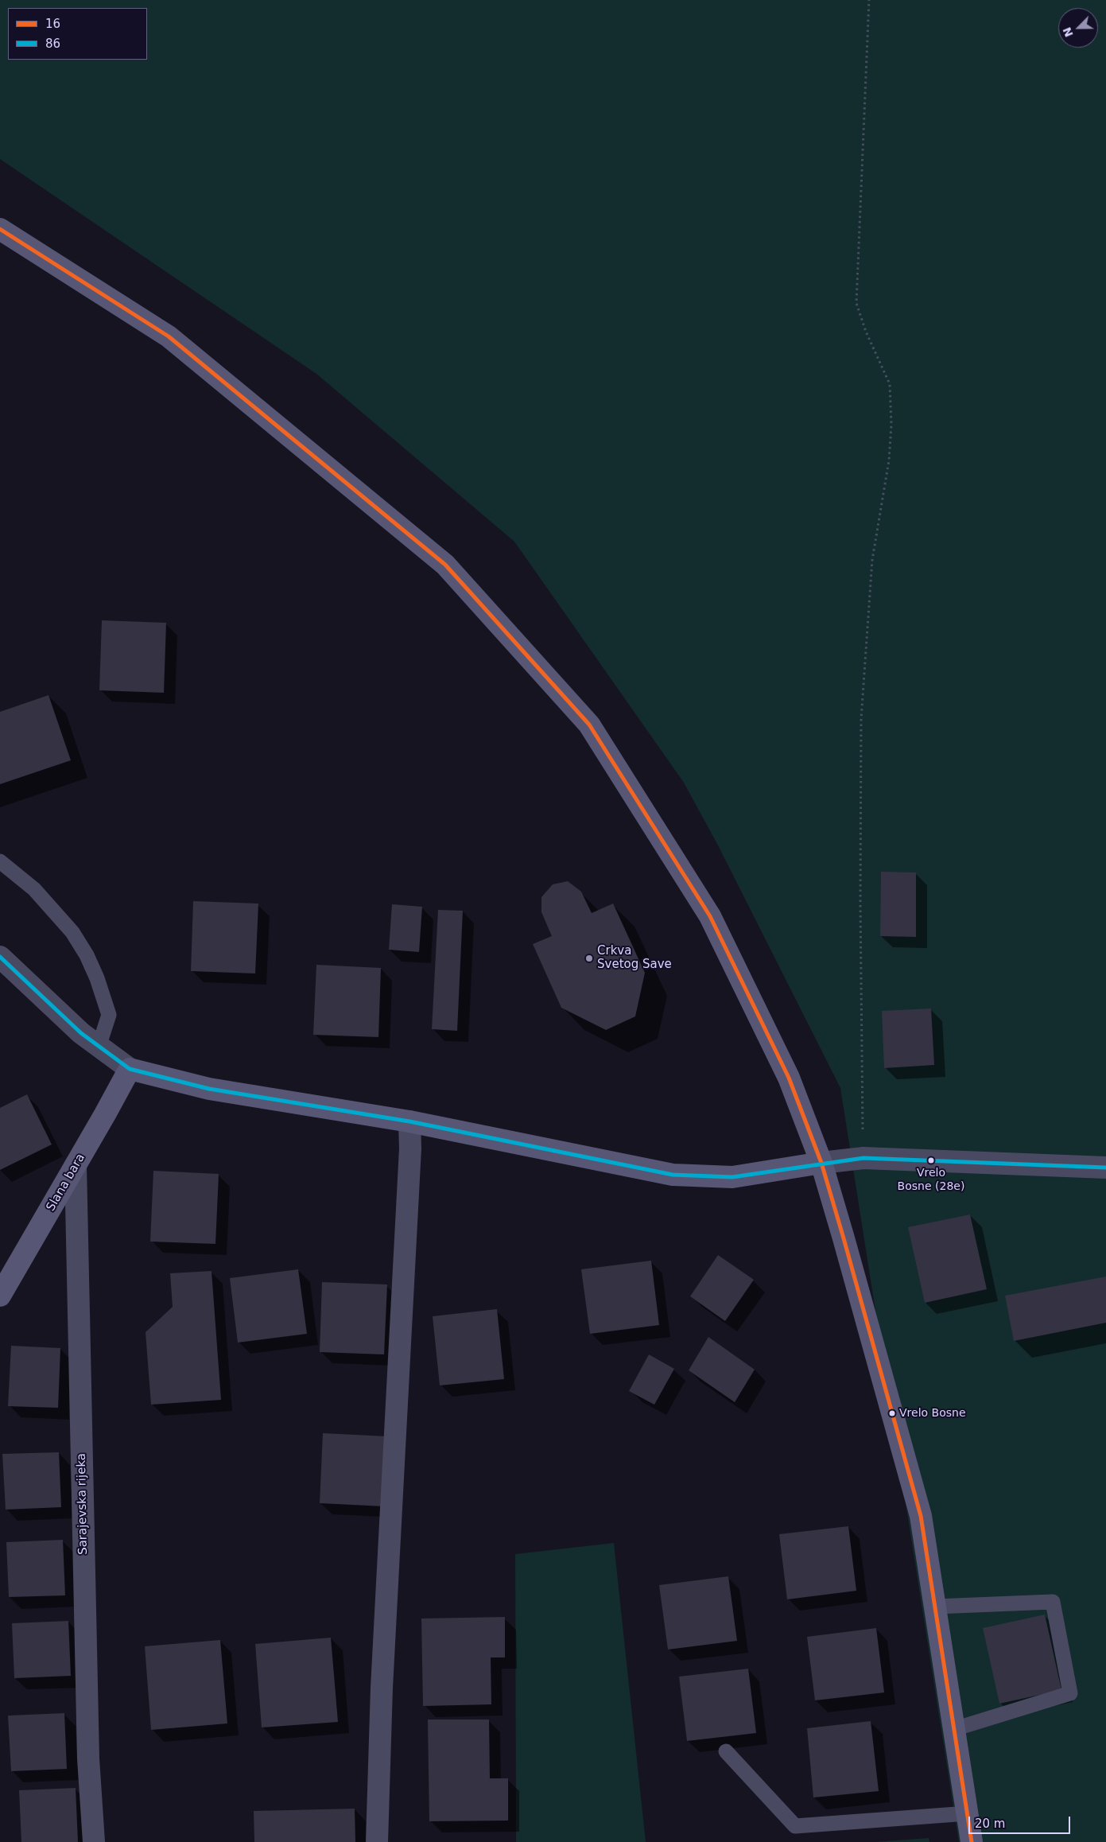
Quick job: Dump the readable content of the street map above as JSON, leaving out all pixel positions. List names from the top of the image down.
{
  "streets": {
    "main road": ["Slana bara"],
    "street": ["Sarajevska rijeka"]
  },
  "crossings": [
    ["Slana bara", "Sarajevska rijeka"]
  ],
  "places": ["Crkva Svetog Save", "Vrelo Bosne (28e)", "Vrelo Bosne"],
  "lines": ["transit line 16", "transit line 86"],
  "legend": ["16", "86"],
  "scale_bar": "20 m",
  "north": "bottom left"
}
